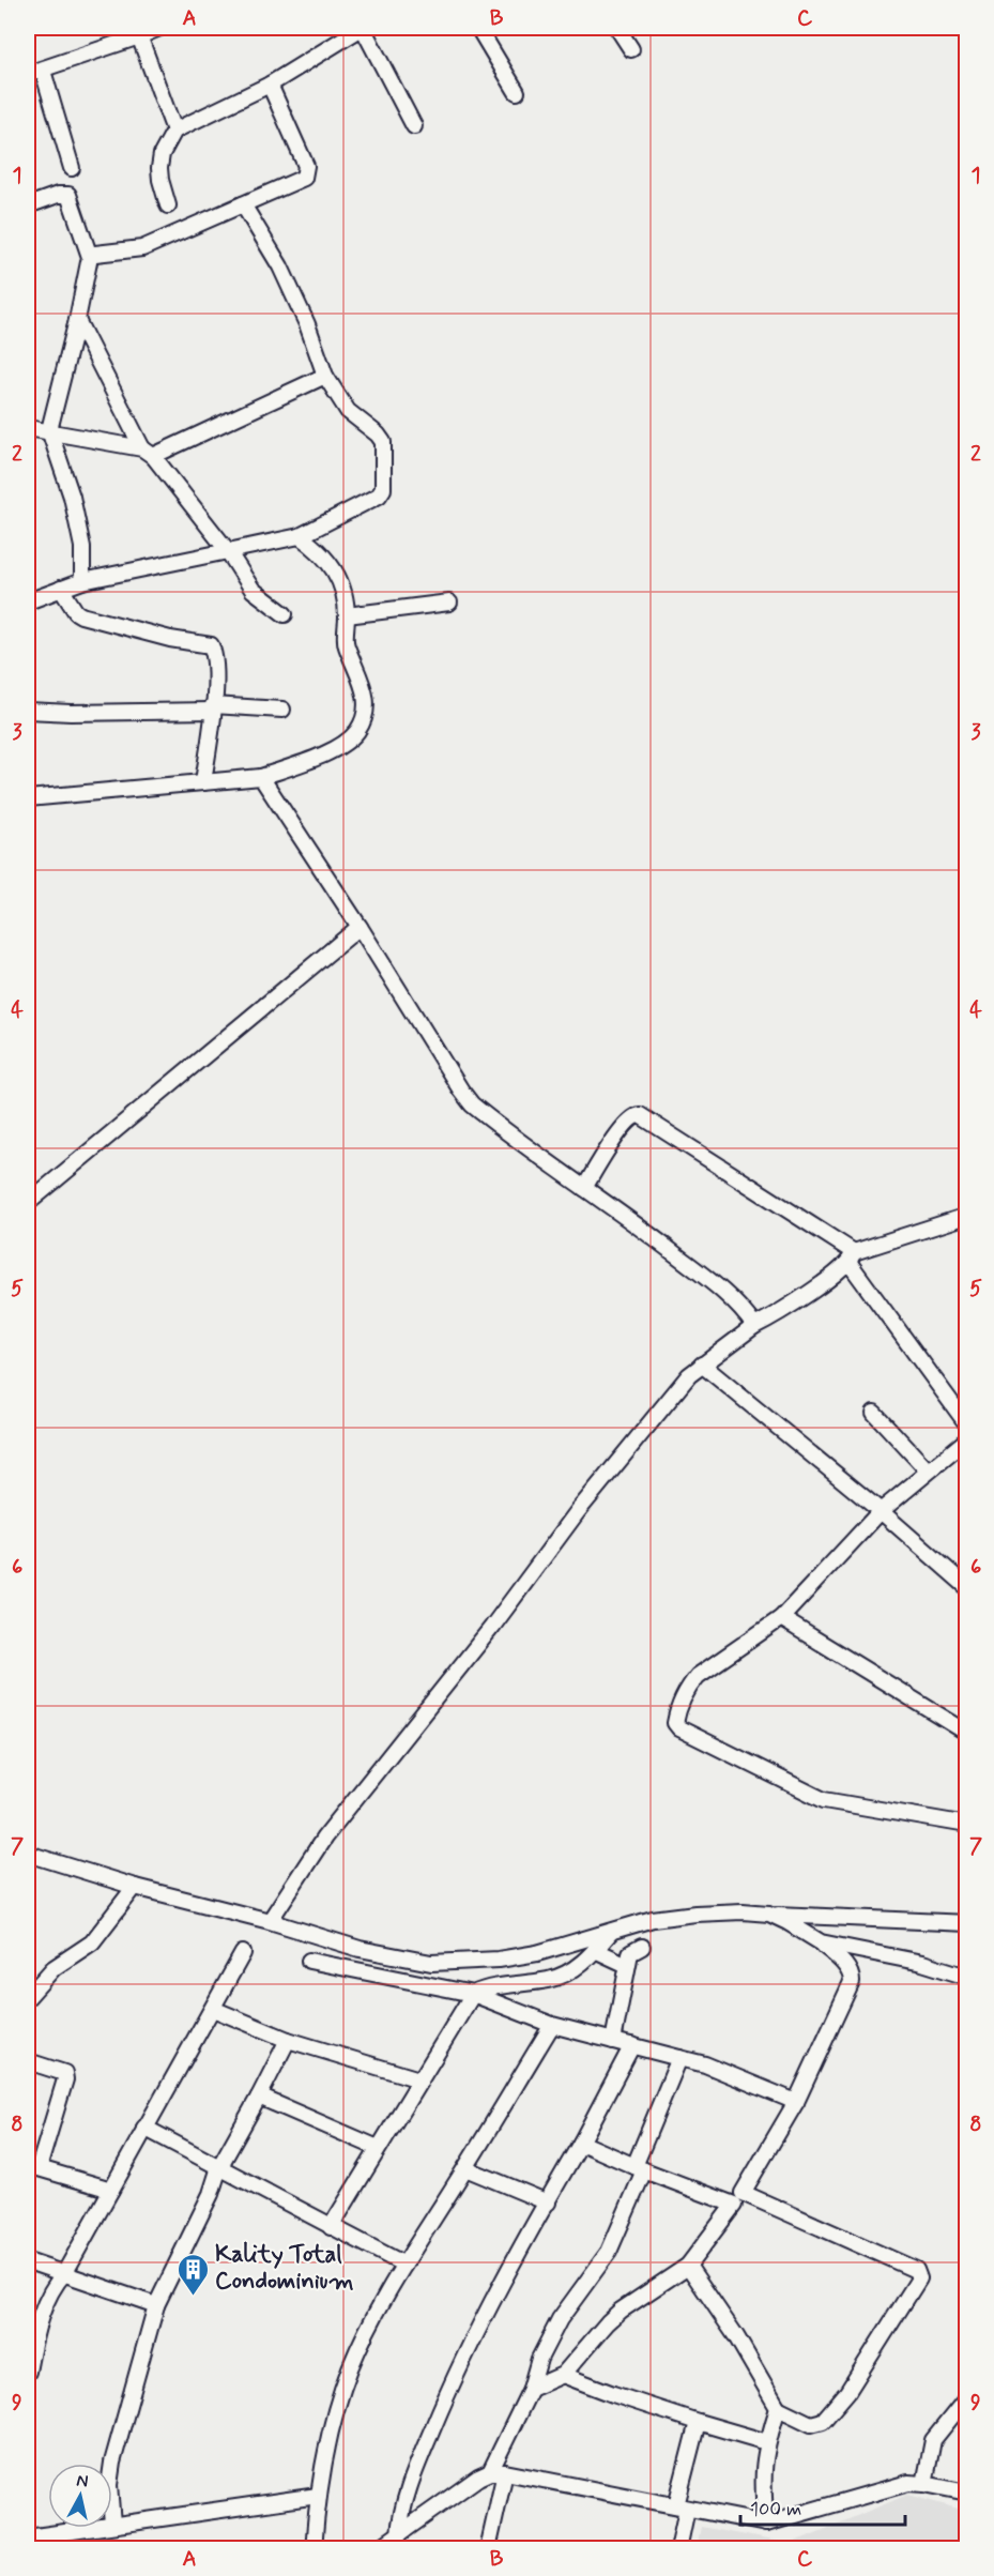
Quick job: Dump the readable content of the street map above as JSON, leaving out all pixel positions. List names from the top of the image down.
{
  "places": {
    "building": ["Kality Total Condominium"]
  },
  "scale_bar": "100 m",
  "north": "top",
  "grid": {
    "columns": ["A", "B", "C"],
    "rows": [
      "1",
      "2",
      "3",
      "4",
      "5",
      "6",
      "7",
      "8",
      "9"
    ]
  }
}
